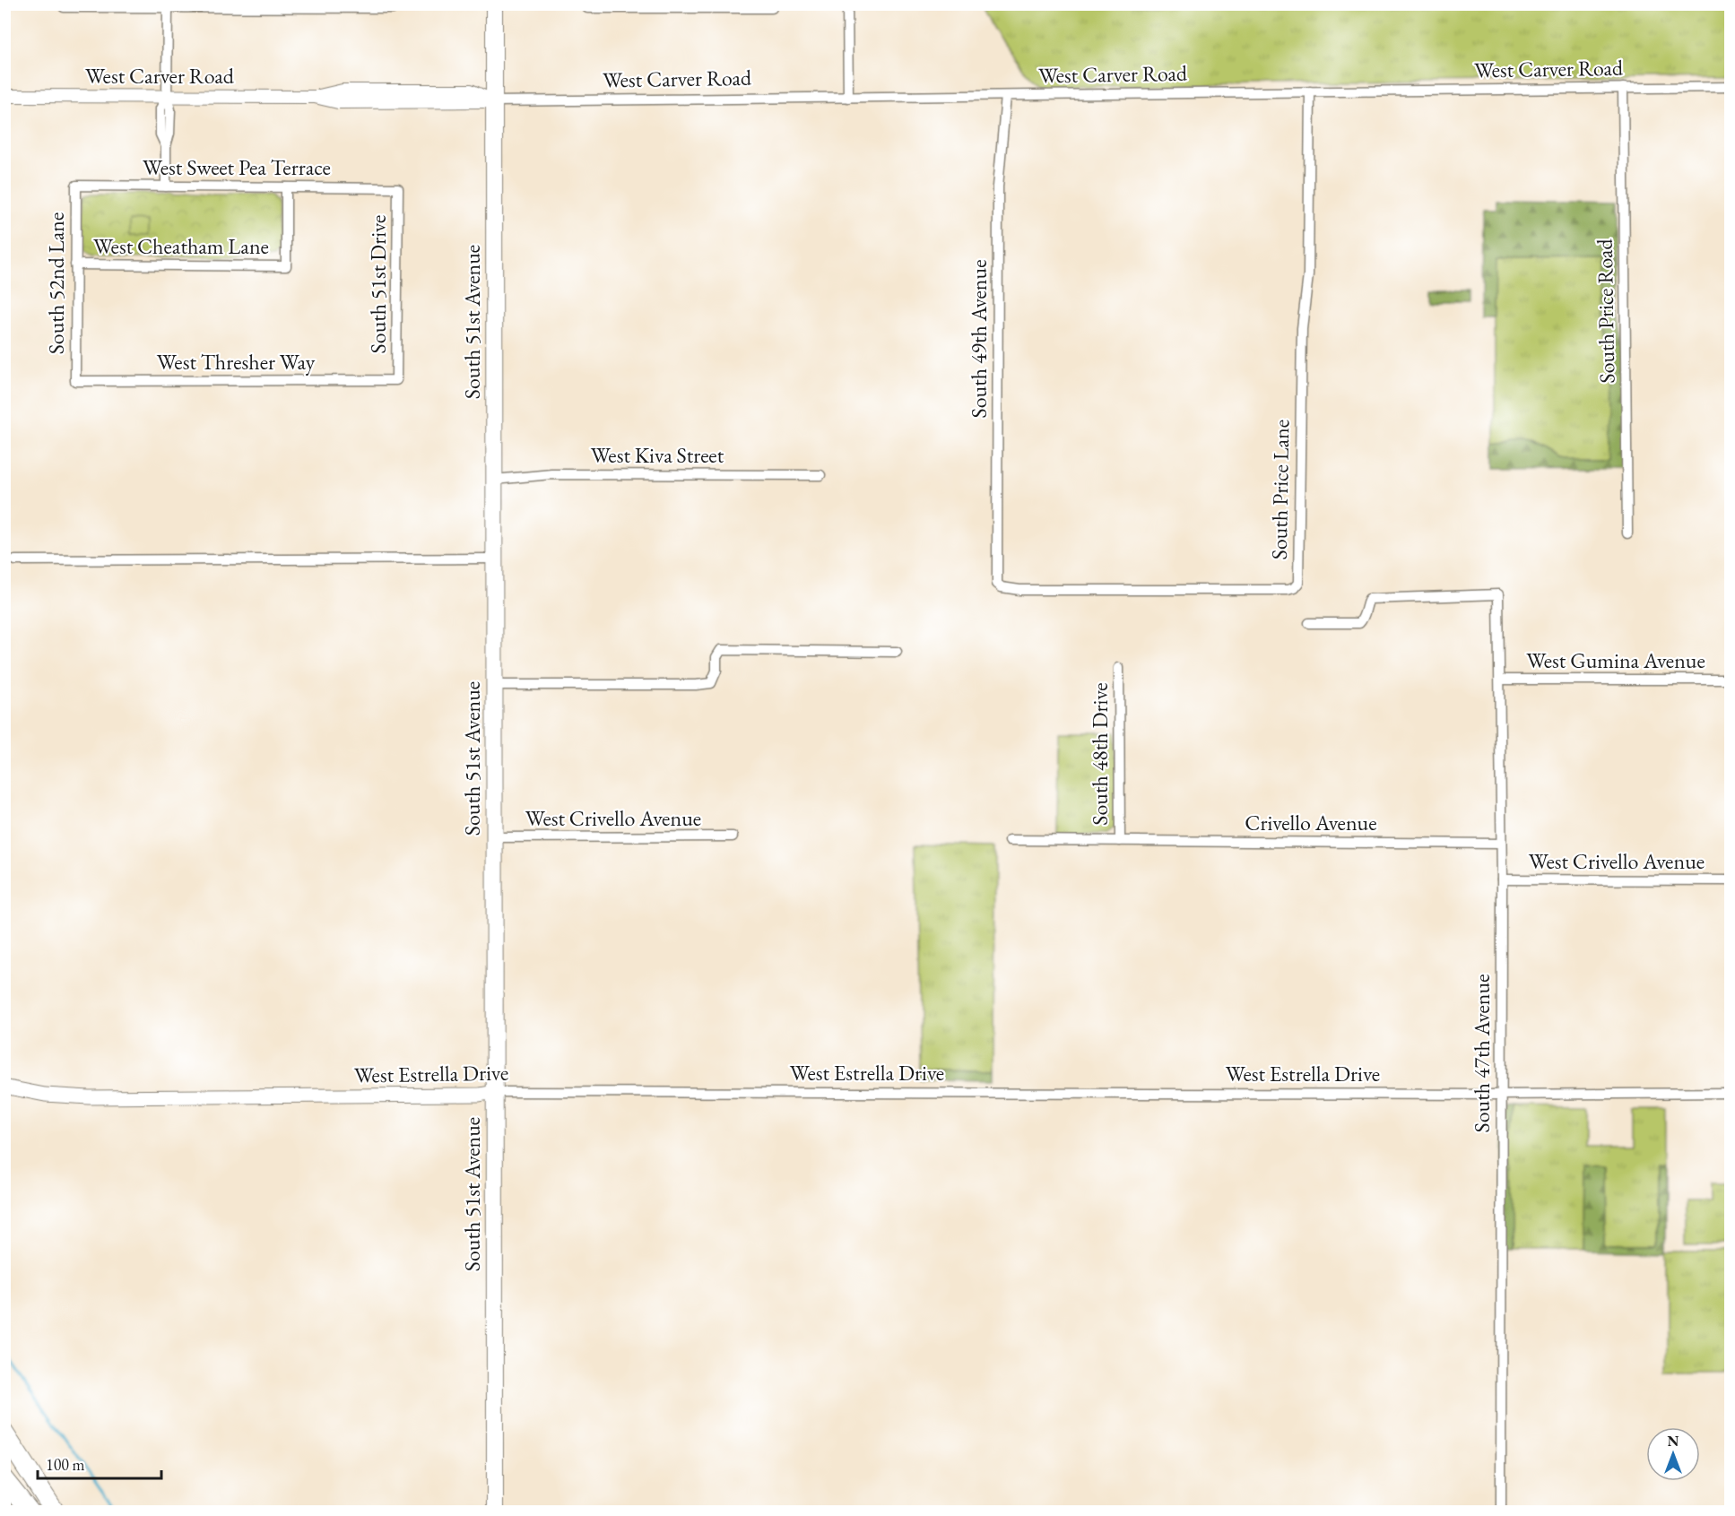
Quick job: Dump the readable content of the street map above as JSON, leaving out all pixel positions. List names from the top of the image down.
{
  "streets": {
    "main road": ["South 51st Avenue", "West Estrella Drive"],
    "street": [
      "West Carver Road",
      "West Sweet Pea Terrace",
      "West Cheatham Lane",
      "South 52nd Lane",
      "South 51st Drive",
      "South Price Road",
      "South 49th Avenue",
      "West Thresher Way",
      "West Kiva Street",
      "South Price Lane",
      "West Gumina Avenue",
      "South 48th Drive",
      "West Crivello Avenue",
      "Crivello Avenue",
      "South 47th Avenue"
    ]
  },
  "crossings": [
    ["West Carver Road", "South Price Road"],
    ["West Carver Road", "South 51st Avenue"],
    ["West Carver Road", "South 49th Avenue"],
    ["West Carver Road", "South Price Lane"],
    ["West Sweet Pea Terrace", "West Cheatham Lane"],
    ["West Sweet Pea Terrace", "South 52nd Lane"],
    ["West Sweet Pea Terrace", "South 51st Drive"],
    ["West Cheatham Lane", "South 52nd Lane"],
    ["South 52nd Lane", "West Thresher Way"],
    ["South 51st Drive", "West Thresher Way"],
    ["South 51st Avenue", "West Kiva Street"],
    ["South 51st Avenue", "West Crivello Avenue"],
    ["South 51st Avenue", "West Estrella Drive"],
    ["South 49th Avenue", "South Price Lane"],
    ["West Gumina Avenue", "South 47th Avenue"],
    ["South 48th Drive", "Crivello Avenue"],
    ["West Crivello Avenue", "South 47th Avenue"],
    ["Crivello Avenue", "South 47th Avenue"],
    ["South 47th Avenue", "West Estrella Drive"]
  ],
  "scale_bar": "100 m",
  "north": "top"
}
